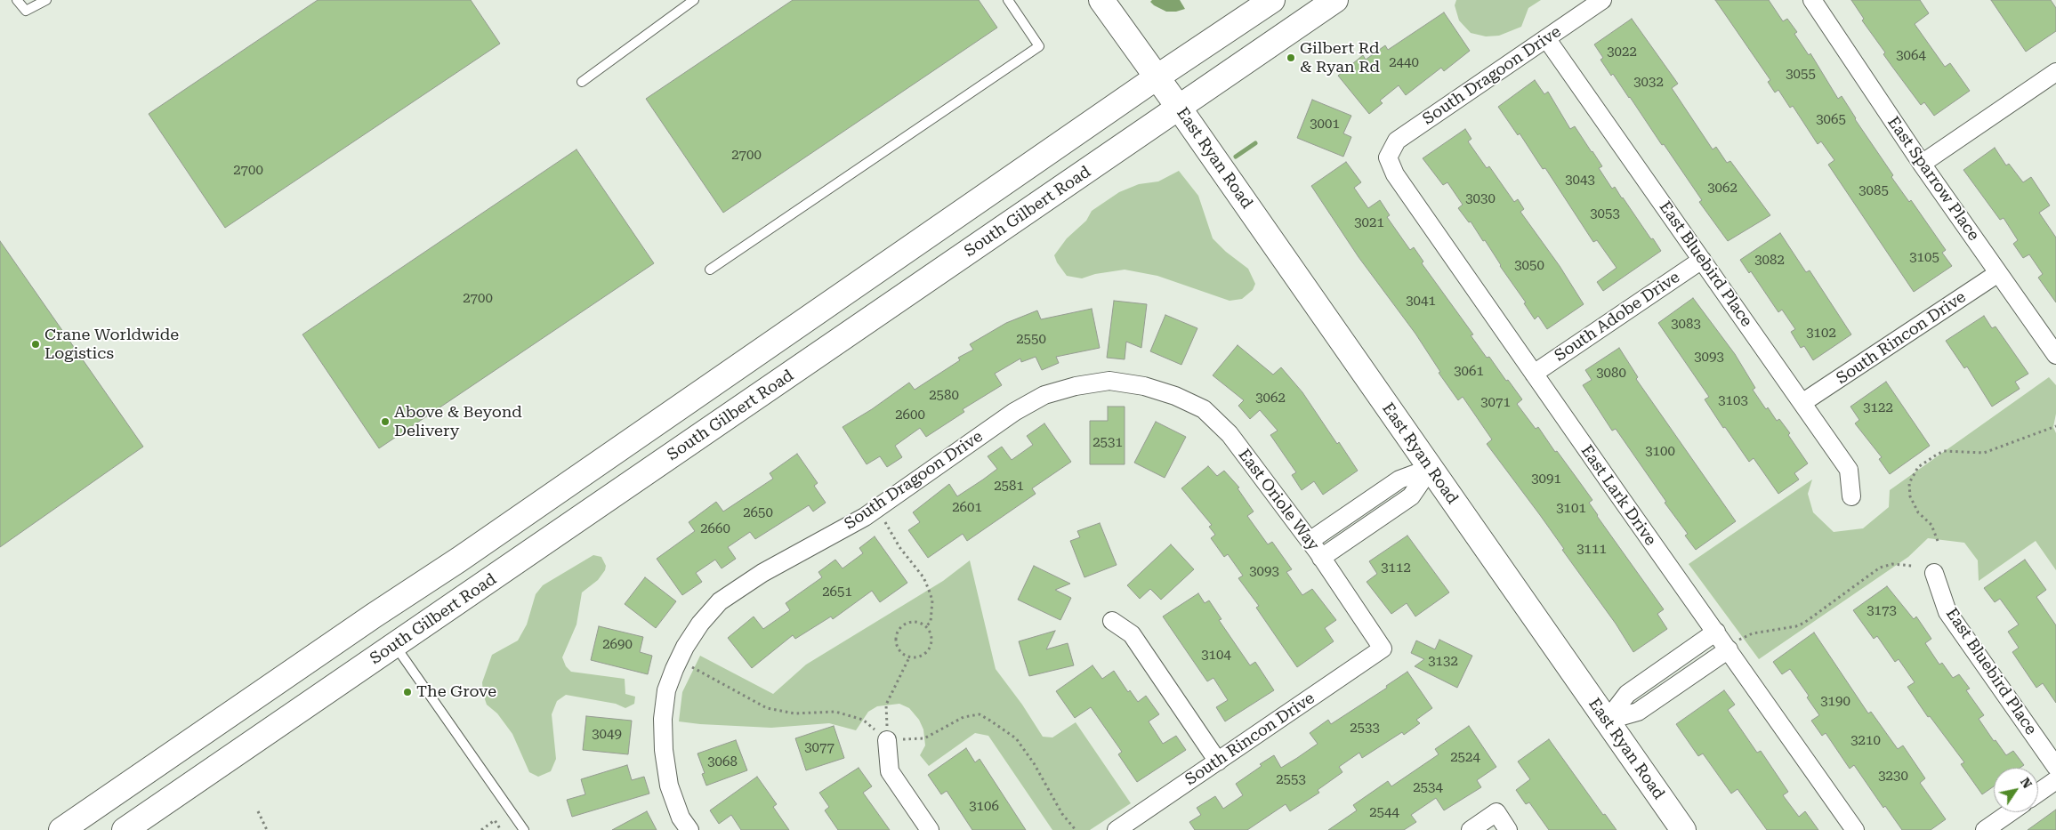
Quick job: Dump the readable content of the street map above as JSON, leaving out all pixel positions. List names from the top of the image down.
{
  "streets": {
    "main road": ["East Ryan Road", "South Gilbert Road"],
    "street": [
      "South Dragoon Drive",
      "East Sparrow Place",
      "East Bluebird Place",
      "South Adobe Drive",
      "South Rincon Drive",
      "East Lark Drive",
      "East Oriole Way"
    ]
  },
  "crossings": [
    ["South Dragoon Drive", "East Bluebird Place"],
    ["South Dragoon Drive", "East Lark Drive"],
    ["South Dragoon Drive", "East Oriole Way"],
    ["East Ryan Road", "South Gilbert Road"],
    ["East Sparrow Place", "South Rincon Drive"],
    ["East Bluebird Place", "South Adobe Drive"],
    ["East Bluebird Place", "South Rincon Drive"],
    ["South Adobe Drive", "East Lark Drive"],
    ["South Rincon Drive", "East Oriole Way"]
  ],
  "places": [
    "Gilbert Rd & Ryan Rd",
    "Crane Worldwide Logistics",
    "Above & Beyond Delivery",
    "The Grove"
  ],
  "house_numbers": [
    "3022",
    "3064",
    "2440",
    "3055",
    "3032",
    "3065",
    "3001",
    "2700",
    "2700",
    "3043",
    "3062",
    "3085",
    "3030",
    "3053",
    "3021",
    "3105",
    "3082",
    "3050",
    "2700",
    "3041",
    "3083",
    "3102",
    "2550",
    "3093",
    "3061",
    "3080",
    "2580",
    "3062",
    "3103",
    "3071",
    "3122",
    "2600",
    "2531",
    "3100",
    "3091",
    "2581",
    "2601",
    "3101",
    "2650",
    "2660",
    "3111",
    "3112",
    "3093",
    "2651",
    "3173",
    "2690",
    "3104",
    "3132",
    "3190",
    "2533",
    "3049",
    "3210",
    "3077",
    "2524",
    "3068",
    "3230",
    "2553",
    "2534",
    "3106",
    "2544"
  ],
  "north": "top right"
}
